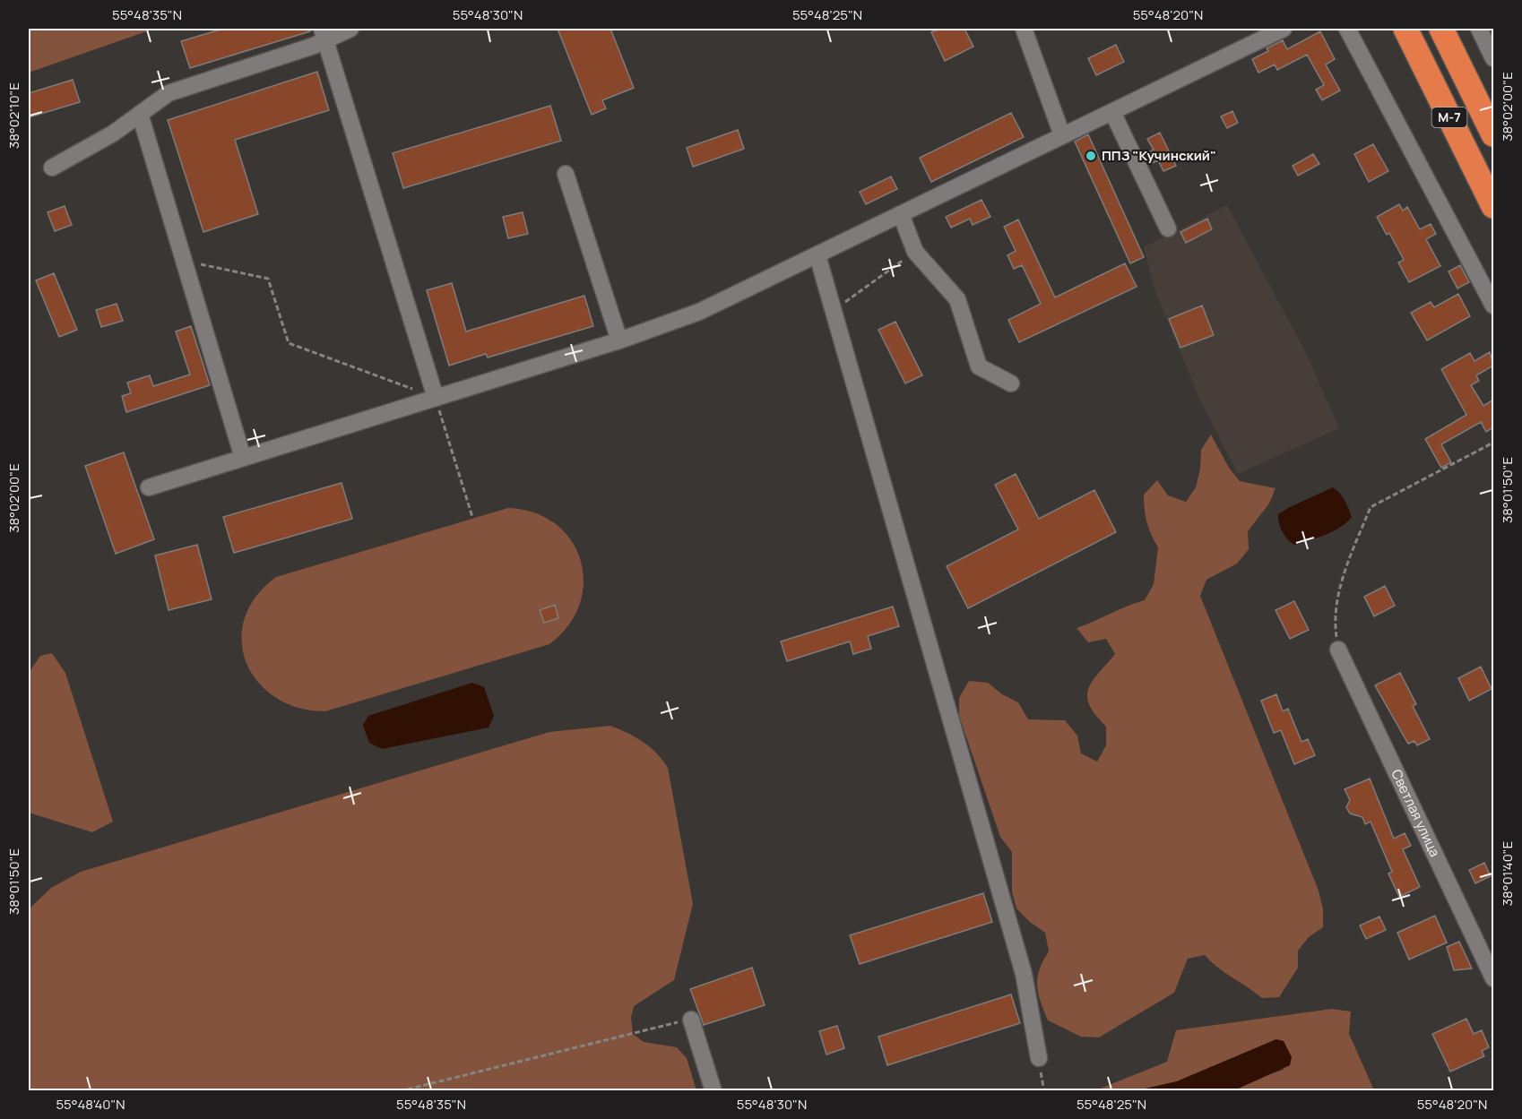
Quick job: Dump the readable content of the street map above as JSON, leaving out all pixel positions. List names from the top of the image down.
{
  "streets": {
    "highway": ["М-7"],
    "street": ["Светлая улица"]
  },
  "places": ["ППЗ \"Кучинский\""],
  "coordinates": [
    "55°48'35\"N",
    "55°48'30\"N",
    "55°48'25\"N",
    "55°48'20\"N",
    "38°02'00\"E",
    "38°02'10\"E",
    "38°01'50\"E",
    "38°01'40\"E",
    "55°48'40\"N"
  ]
}
